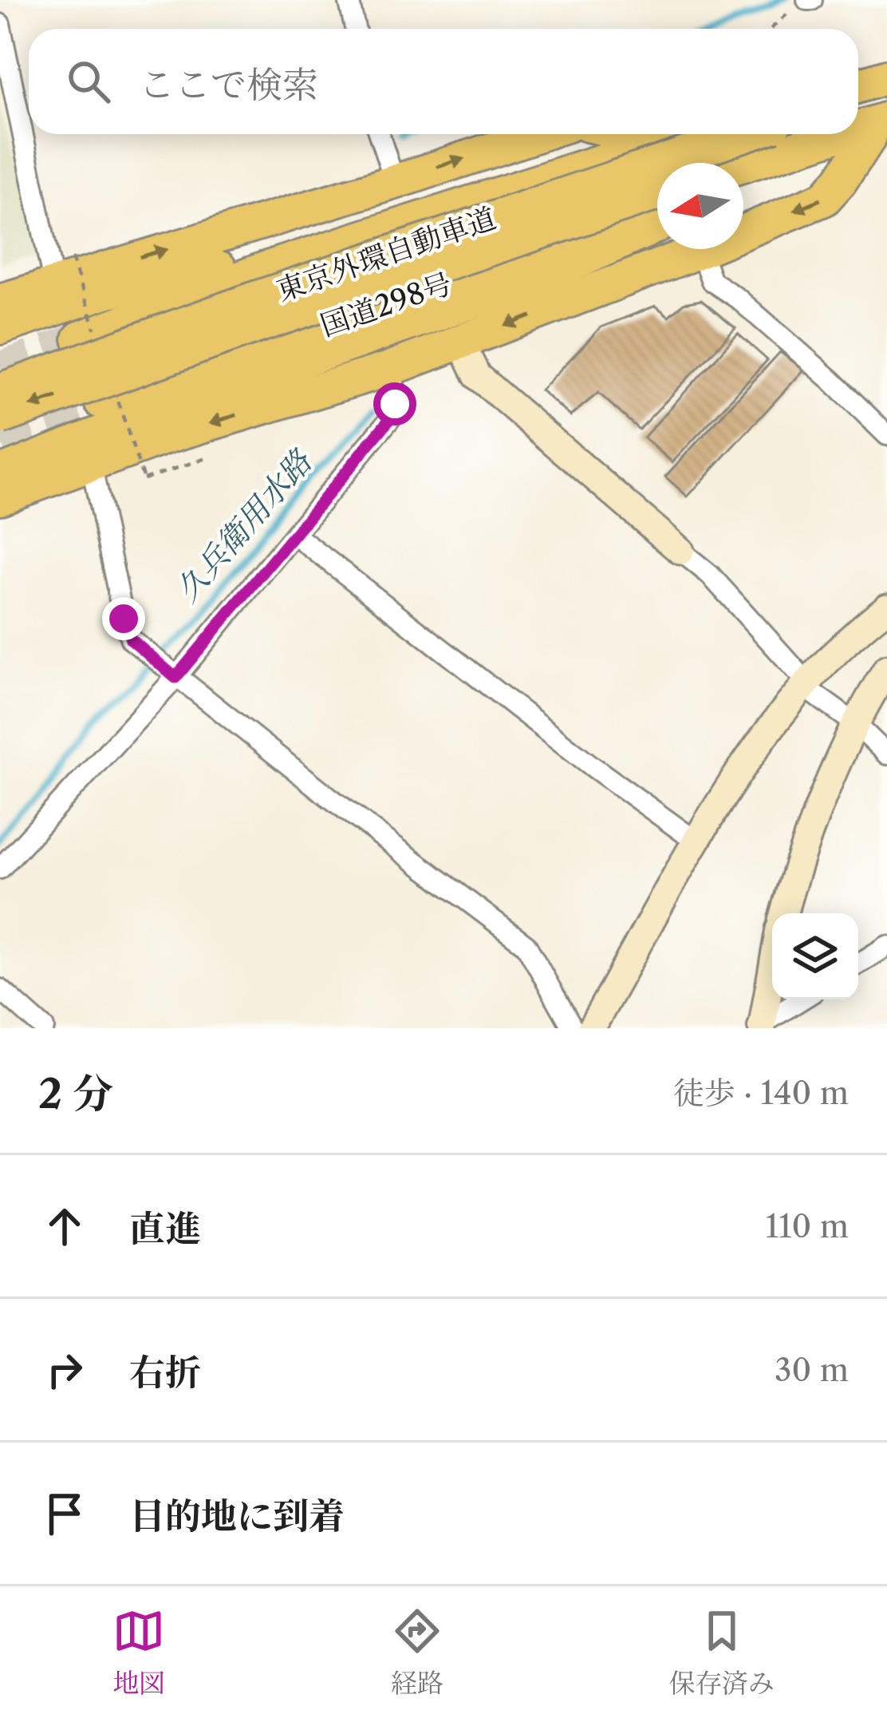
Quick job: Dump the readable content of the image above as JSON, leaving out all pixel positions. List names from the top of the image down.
{
  "streets": {
    "highway": ["東京外環自動車道", "国道298号"]
  },
  "water": ["久兵衛用水路"],
  "north": "left",
  "page": {
    "search": "ここで検索",
    "heading": ["2 分", "徒歩 · 140 m"],
    "list": [
      ["直進", "110 m"],
      ["右折", "30 m"],
      "目的地に到着"
    ],
    "nav": ["地図", "経路", "保存済み"]
  }
}
